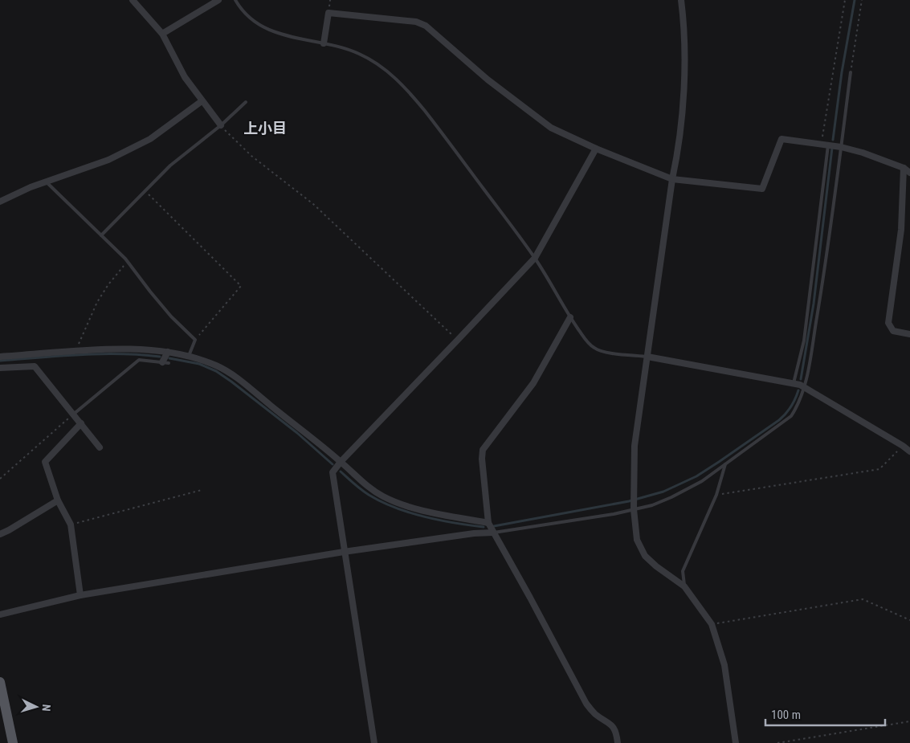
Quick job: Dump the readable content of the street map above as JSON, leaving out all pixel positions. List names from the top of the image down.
{
  "districts": ["上小目"],
  "scale_bar": "100 m",
  "north": "right"
}
